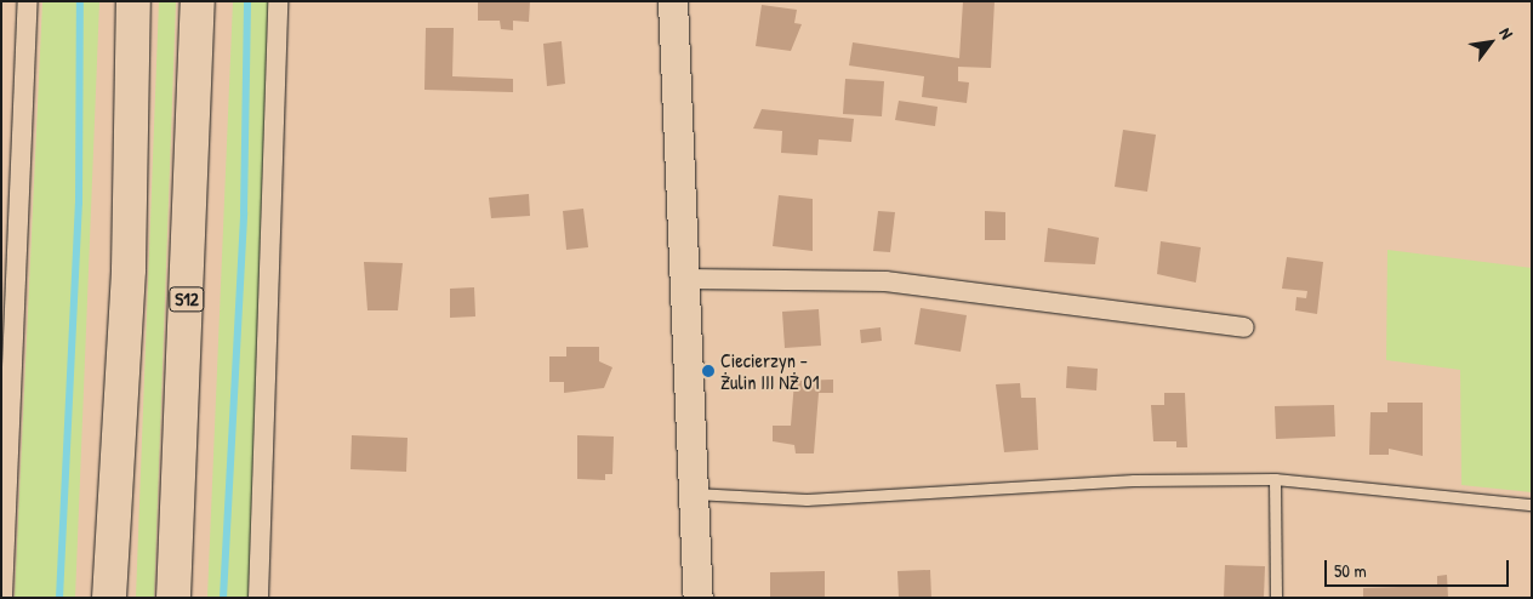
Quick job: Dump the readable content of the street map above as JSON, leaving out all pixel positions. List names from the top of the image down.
{
  "streets": {
    "highway": ["S12"]
  },
  "places": ["Ciecierzyn - Żulin III NŻ 01"],
  "scale_bar": "50 m",
  "north": "top right"
}
